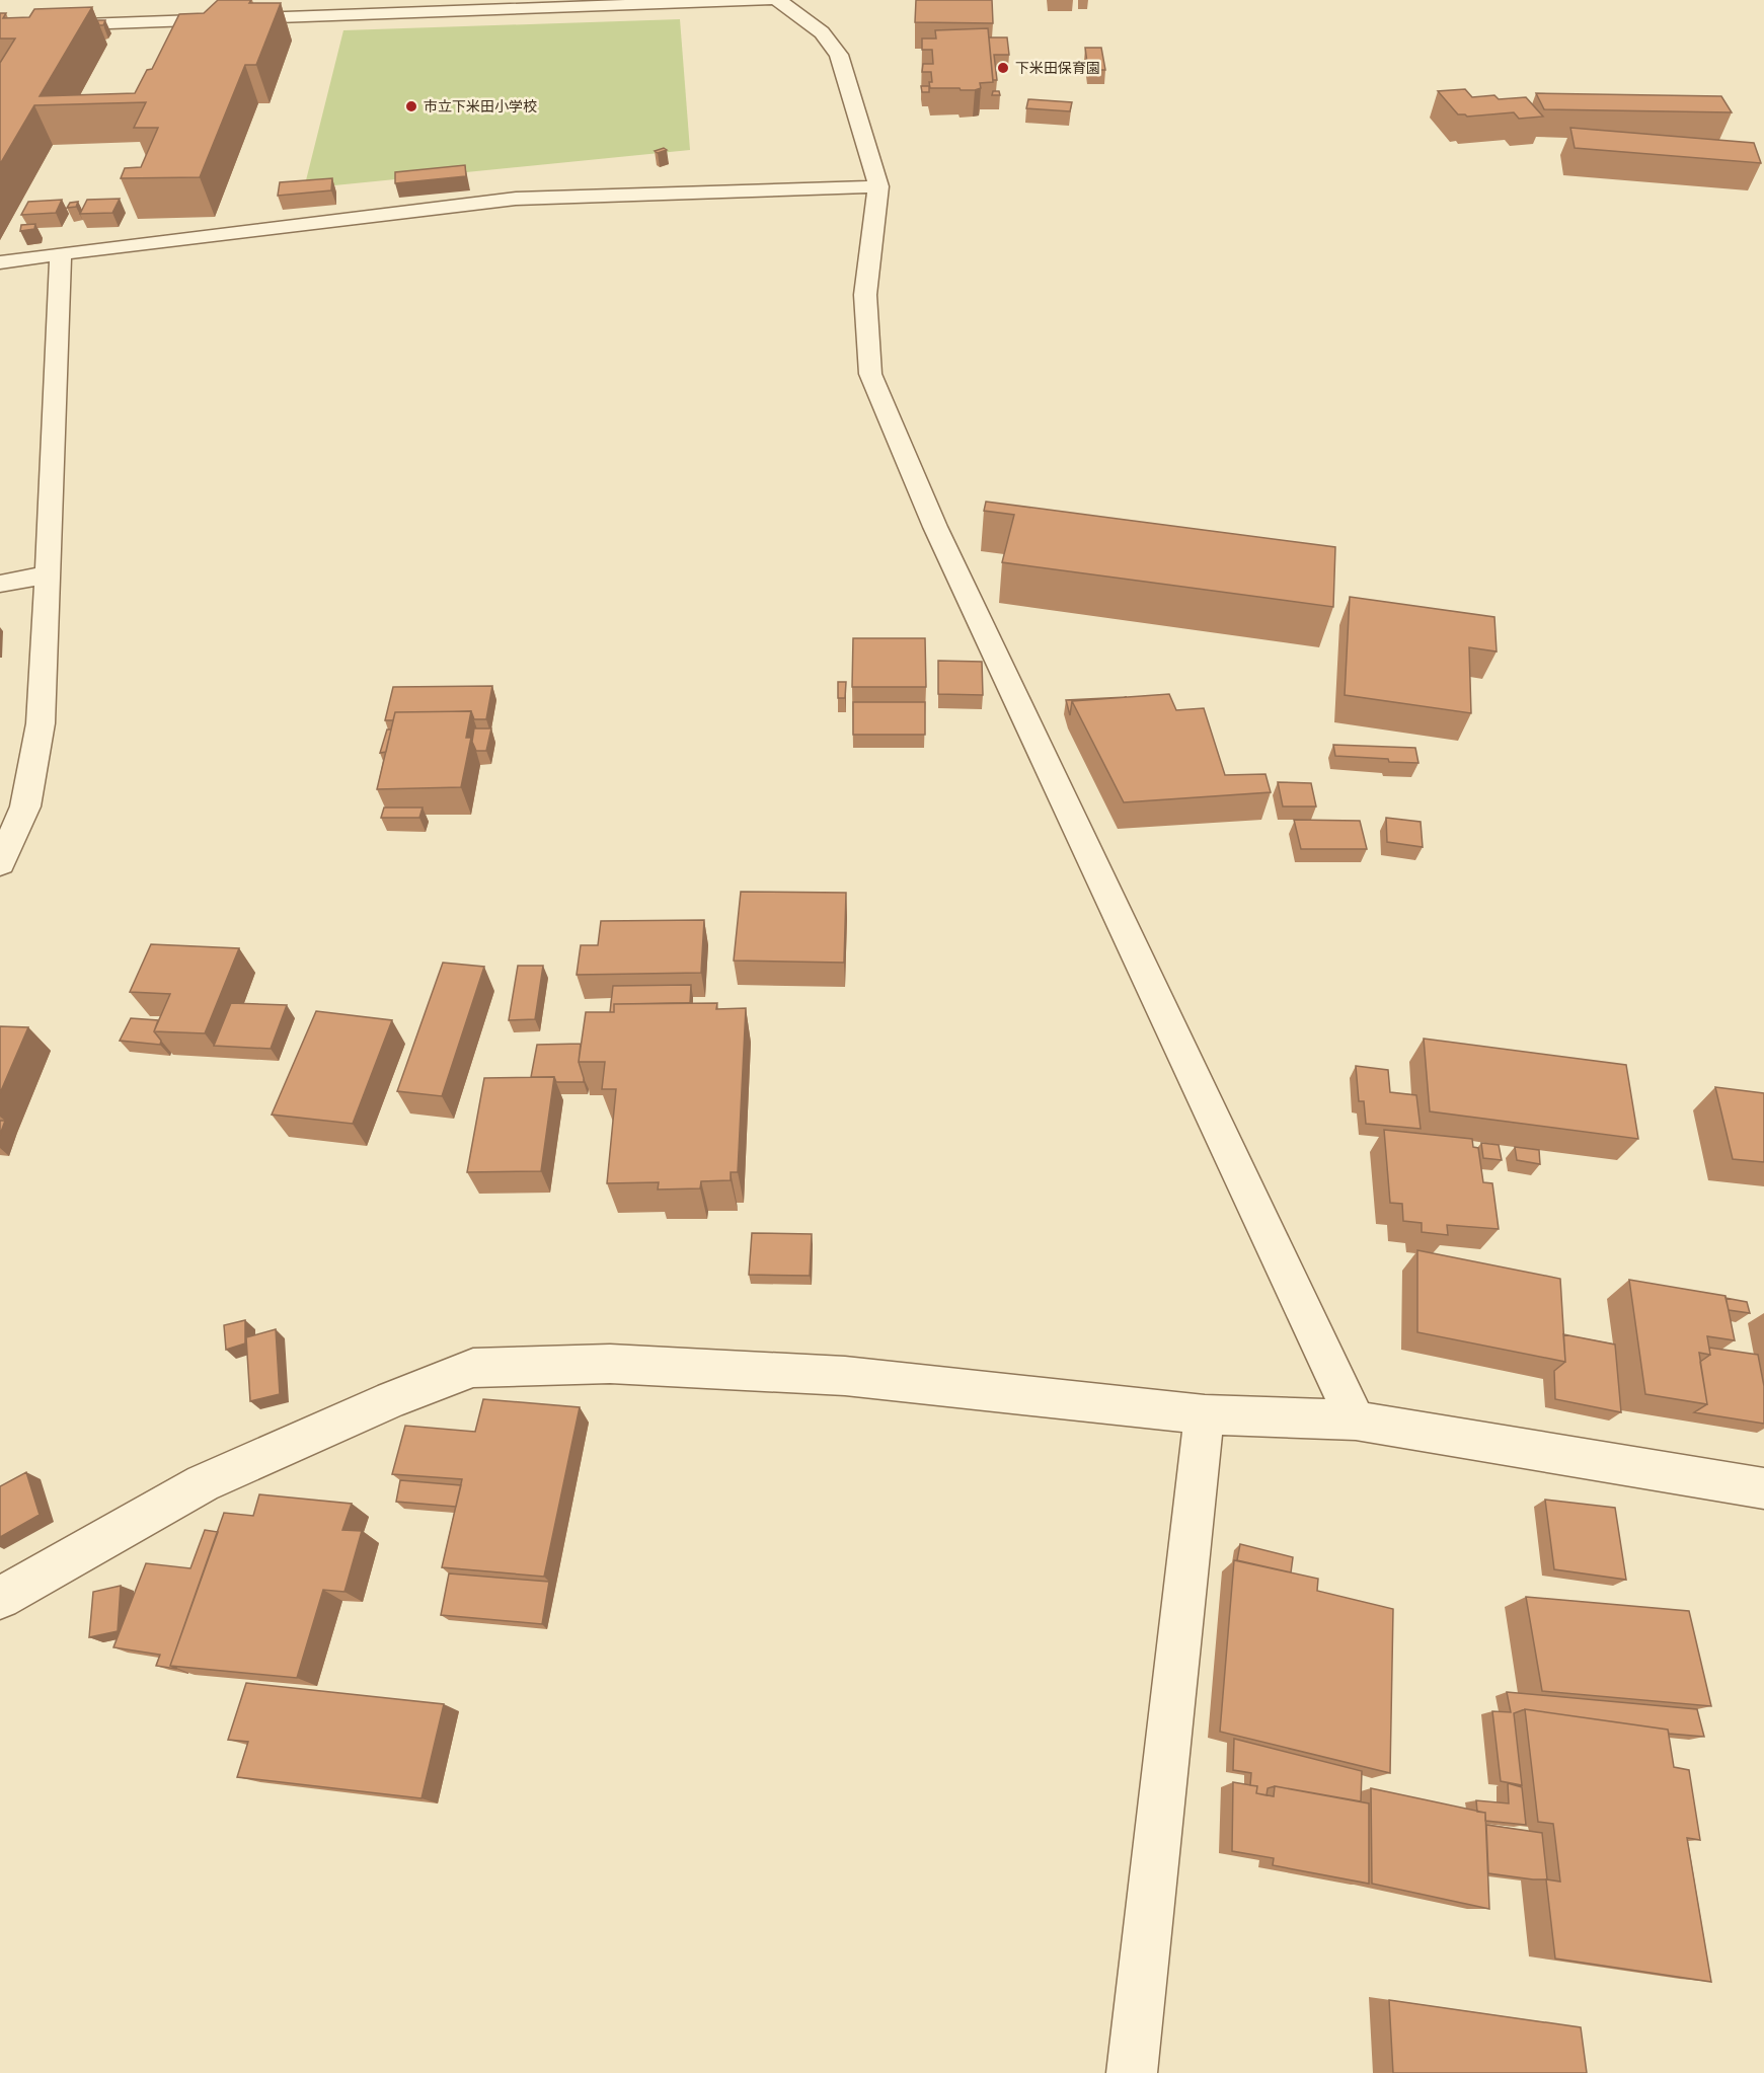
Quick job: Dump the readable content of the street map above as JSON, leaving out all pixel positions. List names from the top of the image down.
{
  "places": ["下米田保育園", "市立下米田小学校"]
}
